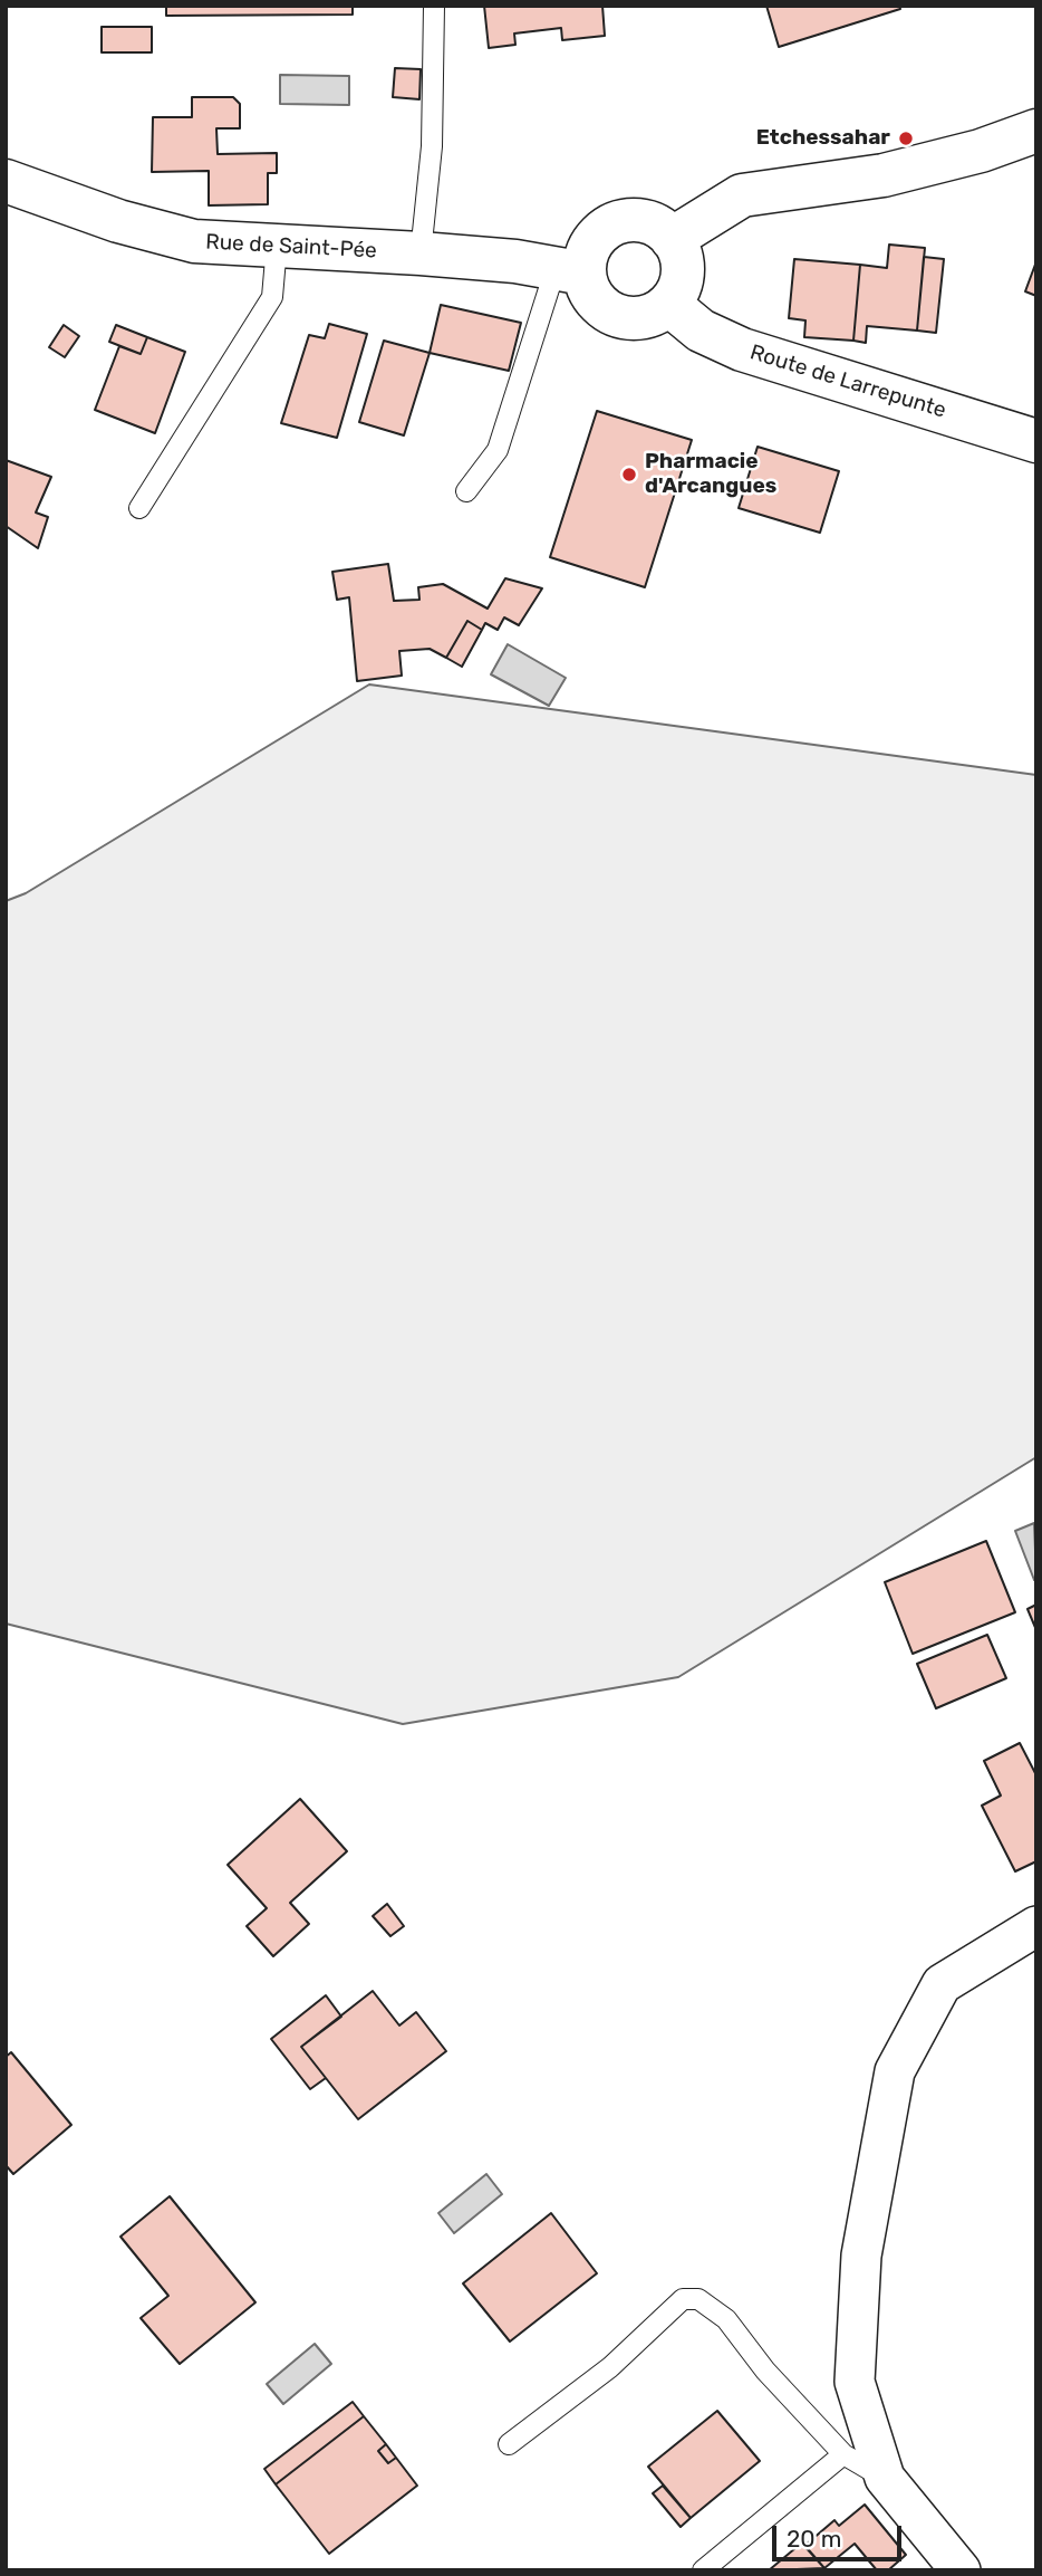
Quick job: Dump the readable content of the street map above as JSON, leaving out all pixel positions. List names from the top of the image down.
{
  "streets": {
    "main road": ["Rue de Saint-Pée", "Route de Larrepunte"]
  },
  "crossings": [
    ["Rue de Saint-Pée", "Route de Larrepunte"]
  ],
  "places": ["Etchessahar", "Pharmacie d'Arcangues"],
  "scale_bar": "20 m"
}
